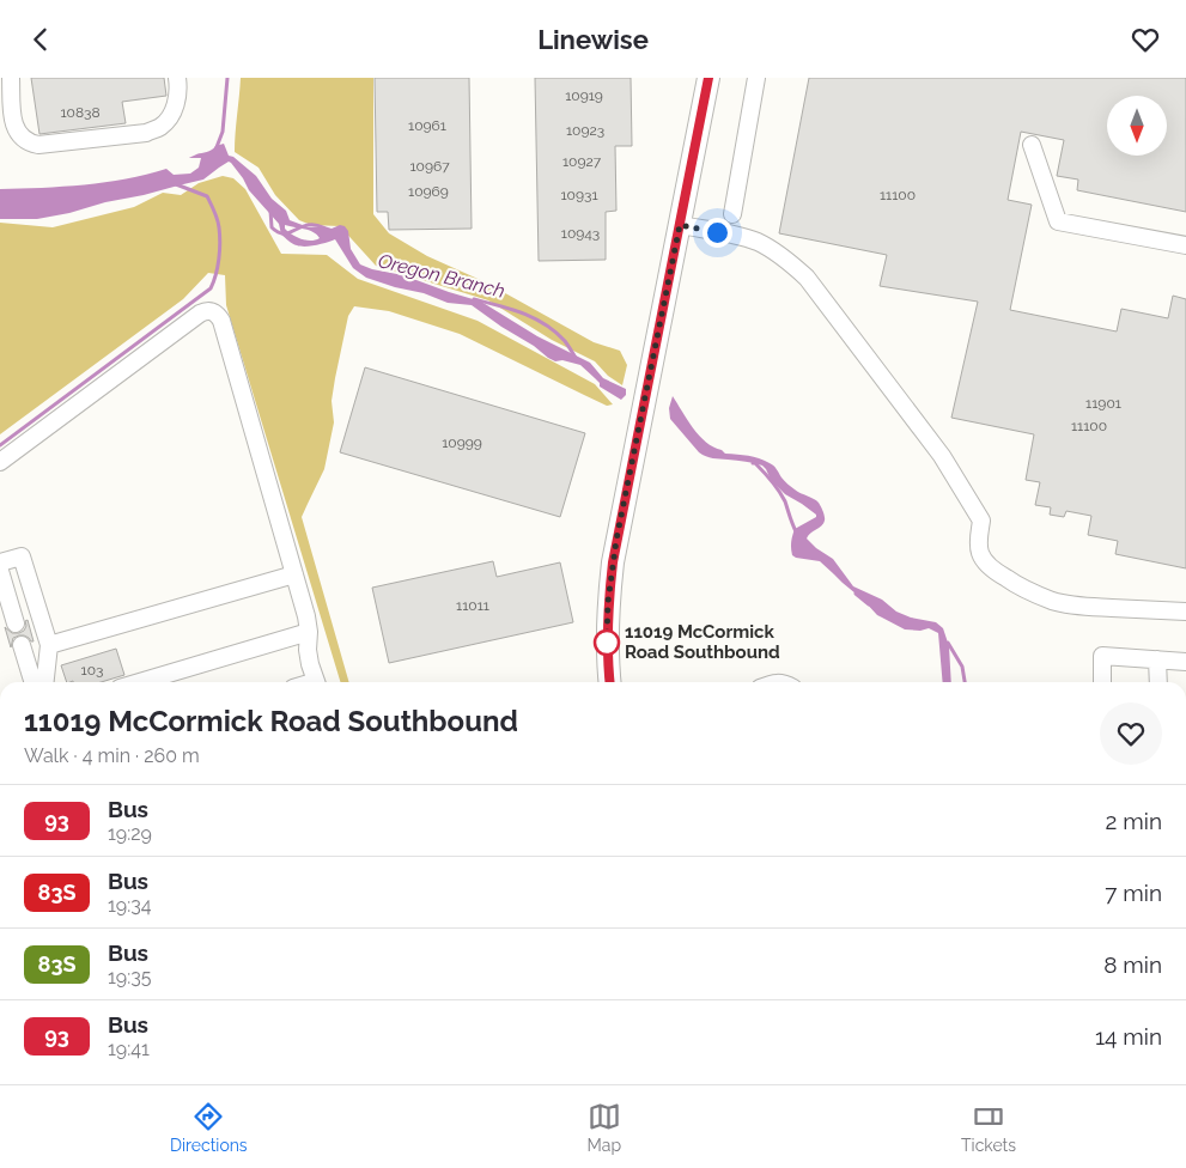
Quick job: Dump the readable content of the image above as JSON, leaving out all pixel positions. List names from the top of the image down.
{
  "water": ["Oregon Branch"],
  "places": ["11019 McCormick Road Southbound"],
  "lines": ["bus line 93"],
  "house_numbers": [
    "10919",
    "10838",
    "10961",
    "10923",
    "10927",
    "10967",
    "10969",
    "10931",
    "11100",
    "10943",
    "11901",
    "11100",
    "10999",
    "11011",
    "103"
  ],
  "north": "bottom",
  "page": {
    "header": "Linewise",
    "heading": ["11019 McCormick Road Southbound", "Walk · 4 min · 260 m"],
    "list": [
      {
        "mark": "93",
        "name": "Bus",
        "note": "19:29",
        "value": "2 min"
      },
      {
        "mark": "83S",
        "name": "Bus",
        "note": "19:34",
        "value": "7 min"
      },
      {
        "mark": "83S",
        "name": "Bus",
        "note": "19:35",
        "value": "8 min"
      },
      {
        "mark": "93",
        "name": "Bus",
        "note": "19:41",
        "value": "14 min"
      }
    ],
    "tabs": ["Directions", "Map", "Tickets"]
  }
}
